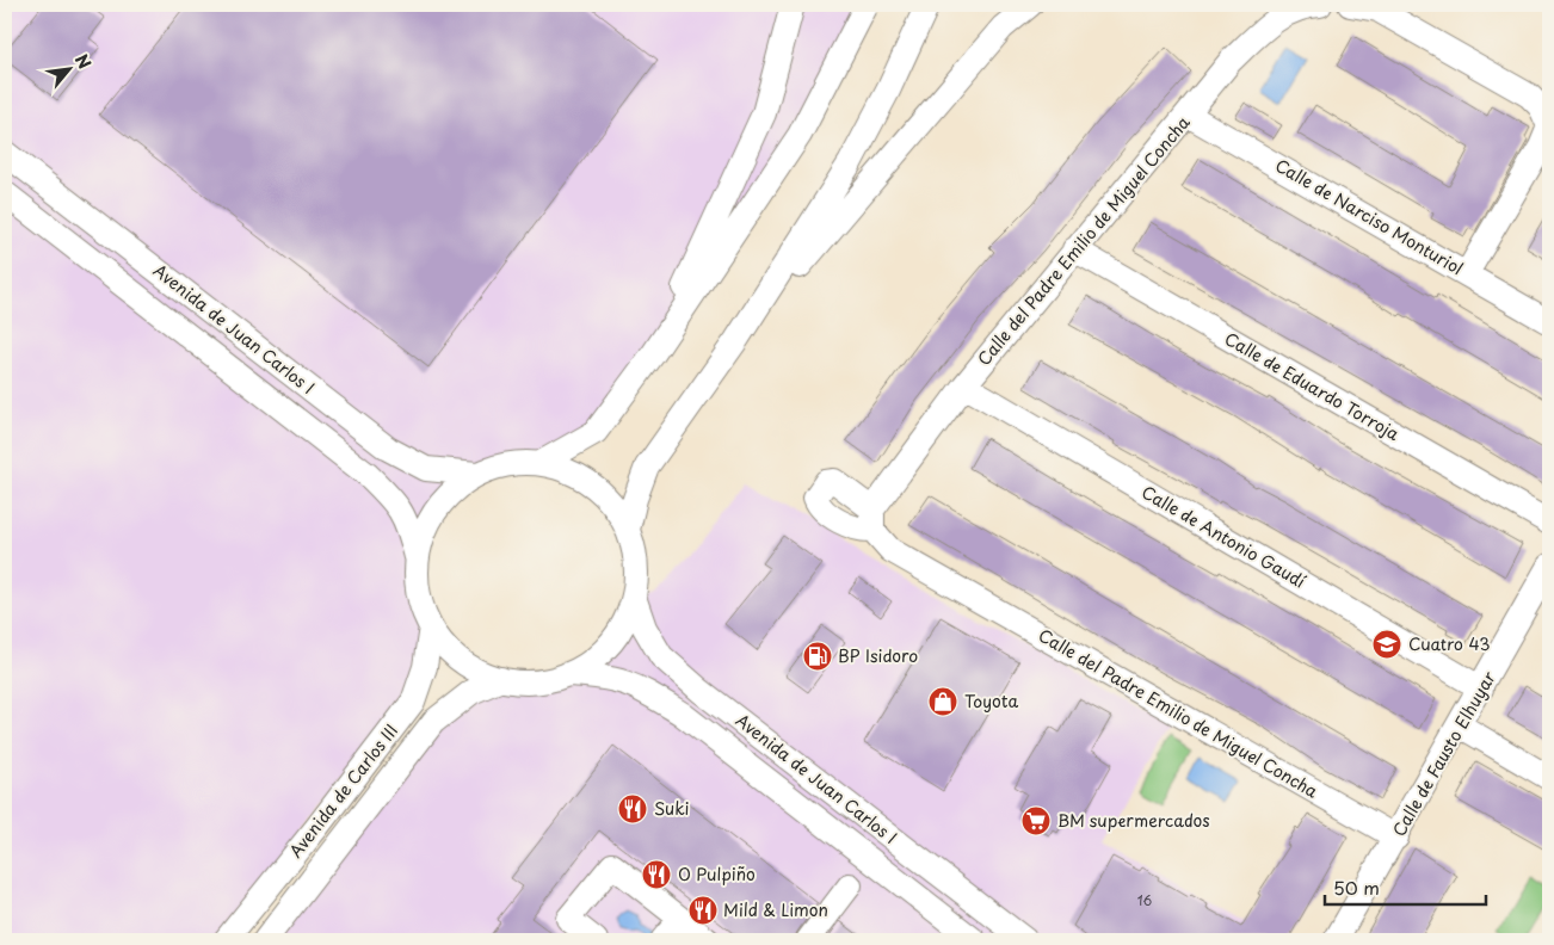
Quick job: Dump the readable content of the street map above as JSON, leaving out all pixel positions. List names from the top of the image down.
{
  "streets": {
    "street": [
      "Calle de Narciso Monturiol",
      "Calle del Padre Emilio de Miguel Concha",
      "Avenida de Juan Carlos I",
      "Calle de Eduardo Torroja",
      "Calle de Antonio Gaudí",
      "Calle de Fausto Elhuyar",
      "Avenida de Carlos III"
    ]
  },
  "crossings": [
    ["Calle de Narciso Monturiol", "Calle del Padre Emilio de Miguel Concha"],
    ["Calle del Padre Emilio de Miguel Concha", "Calle de Eduardo Torroja"],
    ["Calle del Padre Emilio de Miguel Concha", "Calle de Antonio Gaudí"],
    ["Calle del Padre Emilio de Miguel Concha", "Calle de Fausto Elhuyar"],
    ["Calle de Antonio Gaudí", "Calle de Fausto Elhuyar"]
  ],
  "places": {
    "school or university": ["Cuatro 43"],
    "fuel station": ["BP Isidoro"],
    "shop": ["Toyota"],
    "restaurant": ["Suki", "O Pulpiño", "Mild & Limon"],
    "supermarket": ["BM supermercados"]
  },
  "house_numbers": ["16"],
  "scale_bar": "50 m",
  "north": "top right"
}
